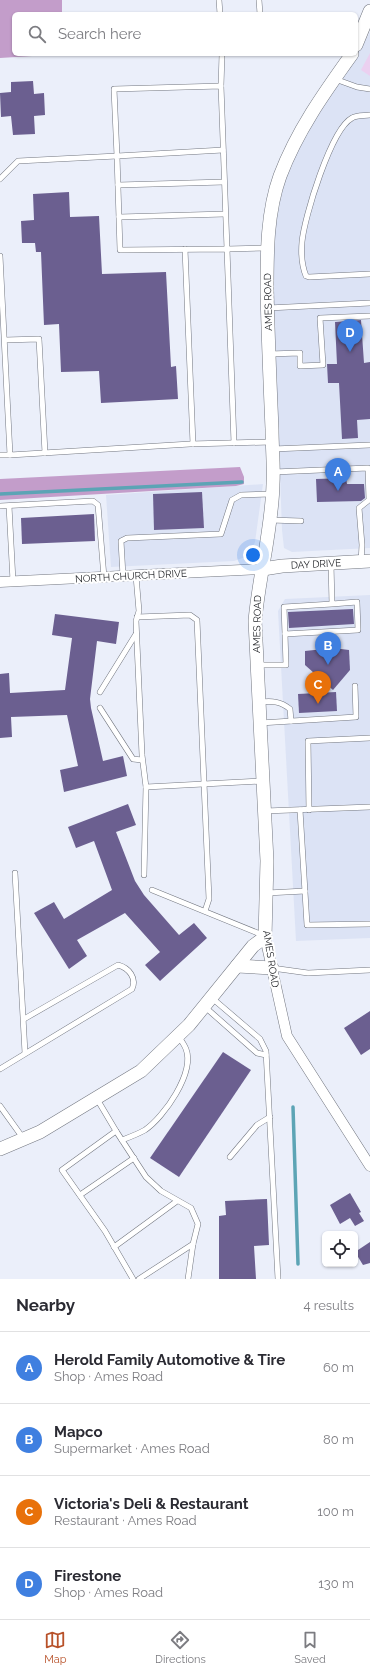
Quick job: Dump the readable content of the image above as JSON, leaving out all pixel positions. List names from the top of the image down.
{
  "streets": {
    "street": ["AMES ROAD", "DAY DRIVE", "NORTH CHURCH DRIVE"]
  },
  "crossings": [
    ["AMES ROAD", "DAY DRIVE"],
    ["AMES ROAD", "NORTH CHURCH DRIVE"],
    ["DAY DRIVE", "NORTH CHURCH DRIVE"]
  ],
  "page": {
    "search": "Search here",
    "pins": [
      "D",
      "A",
      "B",
      "C"
    ],
    "heading": ["Nearby", "4 results"],
    "list": [
      {
        "mark": "A",
        "name": "Herold Family Automotive & Tire",
        "note": "Shop · Ames Road",
        "value": "60 m"
      },
      {
        "mark": "B",
        "name": "Mapco",
        "note": "Supermarket · Ames Road",
        "value": "80 m"
      },
      {
        "mark": "C",
        "name": "Victoria's Deli & Restaurant",
        "note": "Restaurant · Ames Road",
        "value": "100 m"
      },
      {
        "mark": "D",
        "name": "Firestone",
        "note": "Shop · Ames Road",
        "value": "130 m"
      }
    ],
    "nav": ["Map", "Directions", "Saved"]
  }
}
